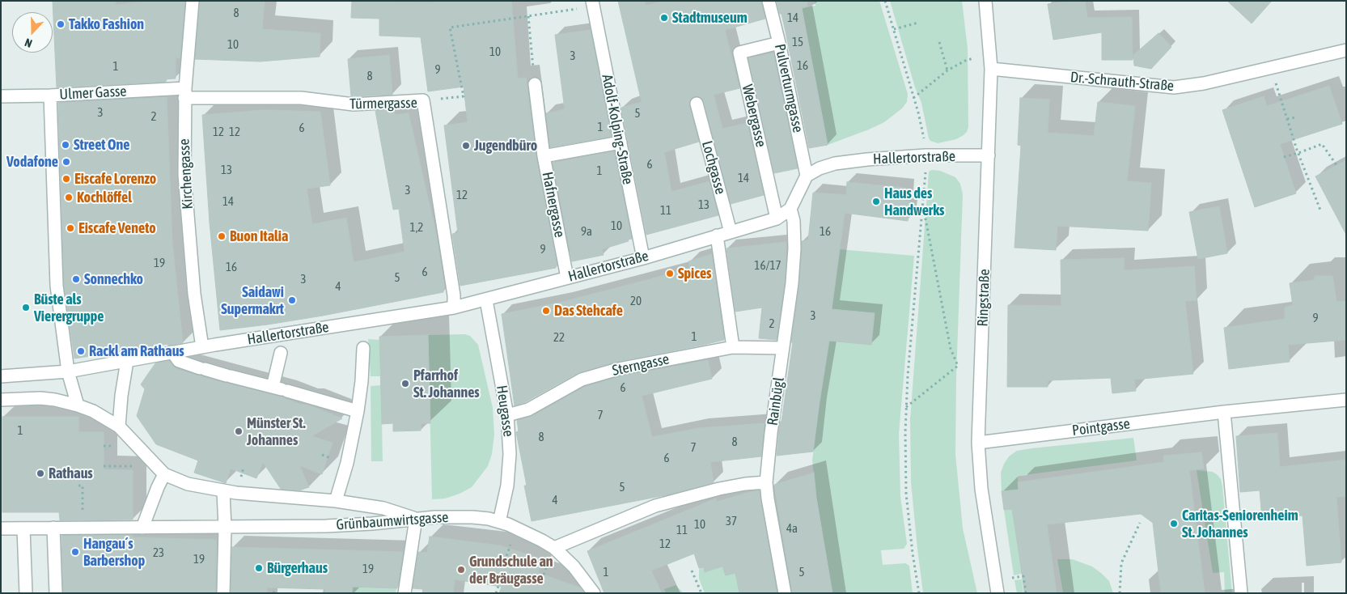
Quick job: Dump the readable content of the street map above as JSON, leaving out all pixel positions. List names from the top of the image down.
{
  "streets": {
    "street": [
      "Dr.-Schrauth-Straße",
      "Pulverturmgasse",
      "Ulmer Gasse",
      "Türmergasse",
      "Webergasse",
      "Adolf-Kolping-Straße",
      "Hallertorstraße",
      "Lochgasse",
      "Kirchengasse",
      "Hafnergasse",
      "Ringstraße",
      "Sterngasse",
      "Rainbügl",
      "Heugasse",
      "Pointgasse",
      "Grünbaumwirtsgasse"
    ]
  },
  "crossings": [
    ["Dr.-Schrauth-Straße", "Ringstraße"],
    ["Pulverturmgasse", "Webergasse"],
    ["Pulverturmgasse", "Hallertorstraße"],
    ["Ulmer Gasse", "Türmergasse"],
    ["Ulmer Gasse", "Kirchengasse"],
    ["Türmergasse", "Hallertorstraße"],
    ["Türmergasse", "Kirchengasse"],
    ["Webergasse", "Hallertorstraße"],
    ["Adolf-Kolping-Straße", "Hallertorstraße"],
    ["Hallertorstraße", "Lochgasse"],
    ["Hallertorstraße", "Kirchengasse"],
    ["Hallertorstraße", "Hafnergasse"],
    ["Hallertorstraße", "Ringstraße"],
    ["Hallertorstraße", "Rainbügl"],
    ["Hallertorstraße", "Heugasse"],
    ["Ringstraße", "Pointgasse"],
    ["Sterngasse", "Rainbügl"],
    ["Sterngasse", "Heugasse"],
    ["Heugasse", "Grünbaumwirtsgasse"]
  ],
  "places": [
    "Stadtmuseum",
    "Takko Fashion",
    "Street One",
    "Jugendbüro",
    "Vodafone",
    "Eiscafe Lorenzo",
    "Kochlöffel",
    "Haus des Handwerks",
    "Eiscafe Veneto",
    "Buon Italia",
    "Spices",
    "Sonnechko",
    "Saidawi Supermakrt",
    "Büste als Vierergruppe",
    "Das Stehcafe",
    "Rackl am Rathaus",
    "Pfarrhof St. Johannes",
    "Münster St. Johannes",
    "Rathaus",
    "Caritas-Seniorenheim St. Johannes",
    "Hangau´s Barbershop",
    "Bürgerhaus",
    "Grundschule an der Bräugasse"
  ],
  "house_numbers": [
    "8",
    "14",
    "15",
    "10",
    "10",
    "3",
    "16",
    "1",
    "9",
    "8",
    "3",
    "5",
    "2",
    "1",
    "6",
    "12",
    "12",
    "6",
    "13",
    "1",
    "14",
    "3",
    "12",
    "14",
    "13",
    "11",
    "10",
    "1,2",
    "9a",
    "16",
    "9",
    "19",
    "16/17",
    "16",
    "6",
    "5",
    "3",
    "4",
    "20",
    "3",
    "9",
    "2",
    "1",
    "22",
    "6",
    "7",
    "1",
    "8",
    "8",
    "7",
    "6",
    "5",
    "4",
    "37",
    "10",
    "4a",
    "11",
    "12",
    "23",
    "19",
    "19",
    "1",
    "5"
  ],
  "north": "bottom"
}
